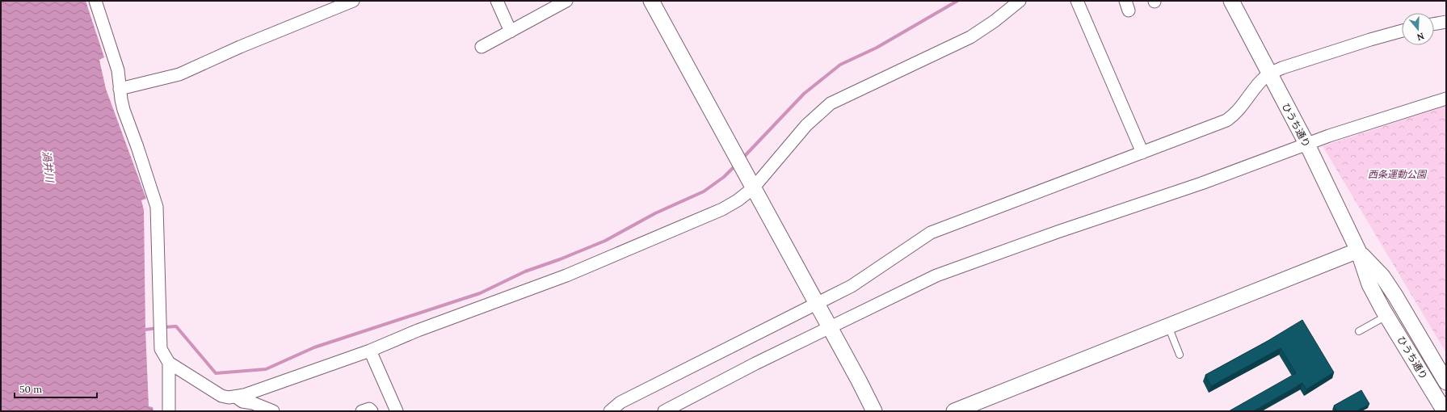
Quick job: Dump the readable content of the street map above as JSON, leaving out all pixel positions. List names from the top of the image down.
{
  "streets": {
    "street": ["ひうち通り"]
  },
  "water": ["渦井川"],
  "parks": ["西条運動公園"],
  "scale_bar": "50 m",
  "north": "bottom"
}
